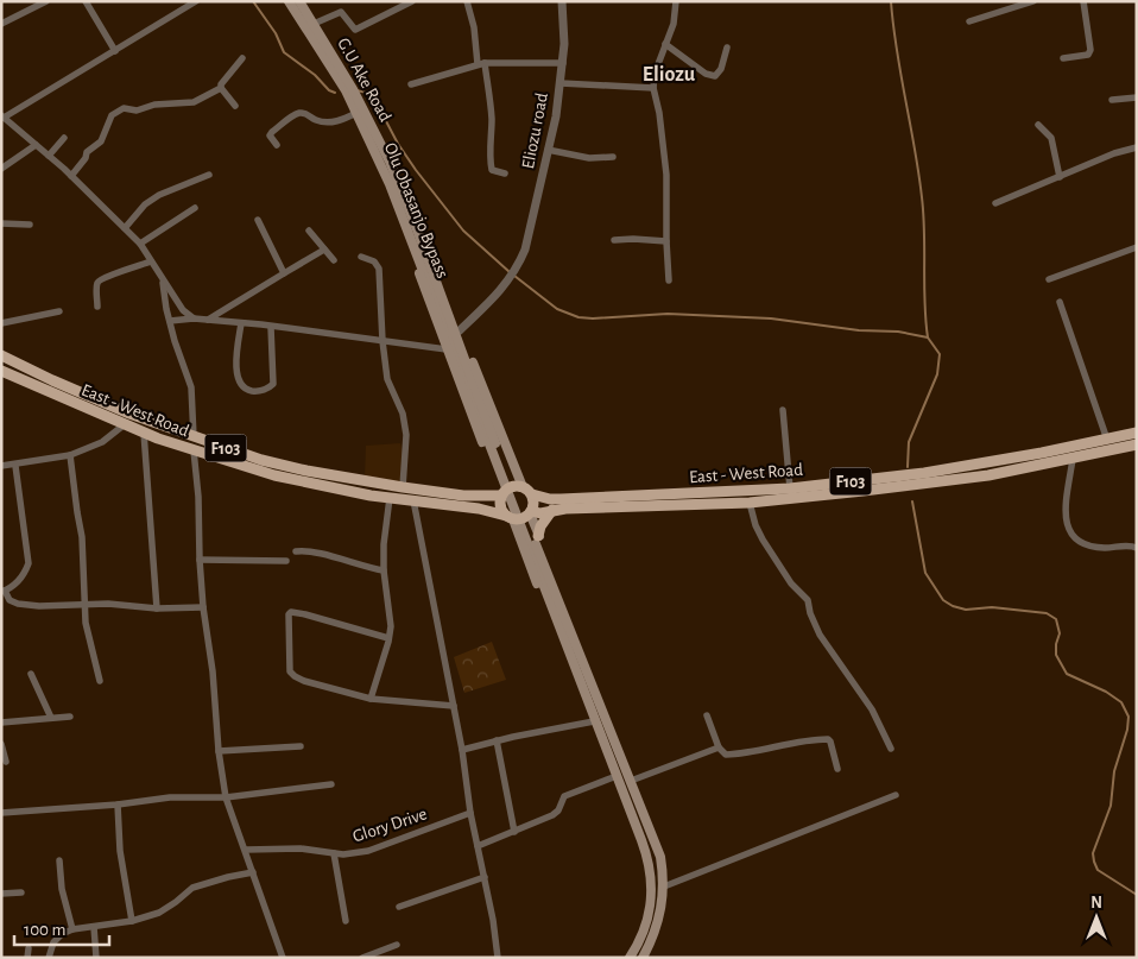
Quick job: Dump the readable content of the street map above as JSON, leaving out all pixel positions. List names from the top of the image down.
{
  "streets": {
    "main road": [
      "G.U Ake Road",
      "Olu Obasanjo Bypass",
      "East - West Road",
      "F103"
    ],
    "street": ["Eliozu road", "Glory Drive"]
  },
  "crossings": [
    ["G.U Ake Road", "Olu Obasanjo Bypass"],
    ["East - West Road", "F103"]
  ],
  "districts": ["Eliozu"],
  "scale_bar": "100 m",
  "north": "top"
}
